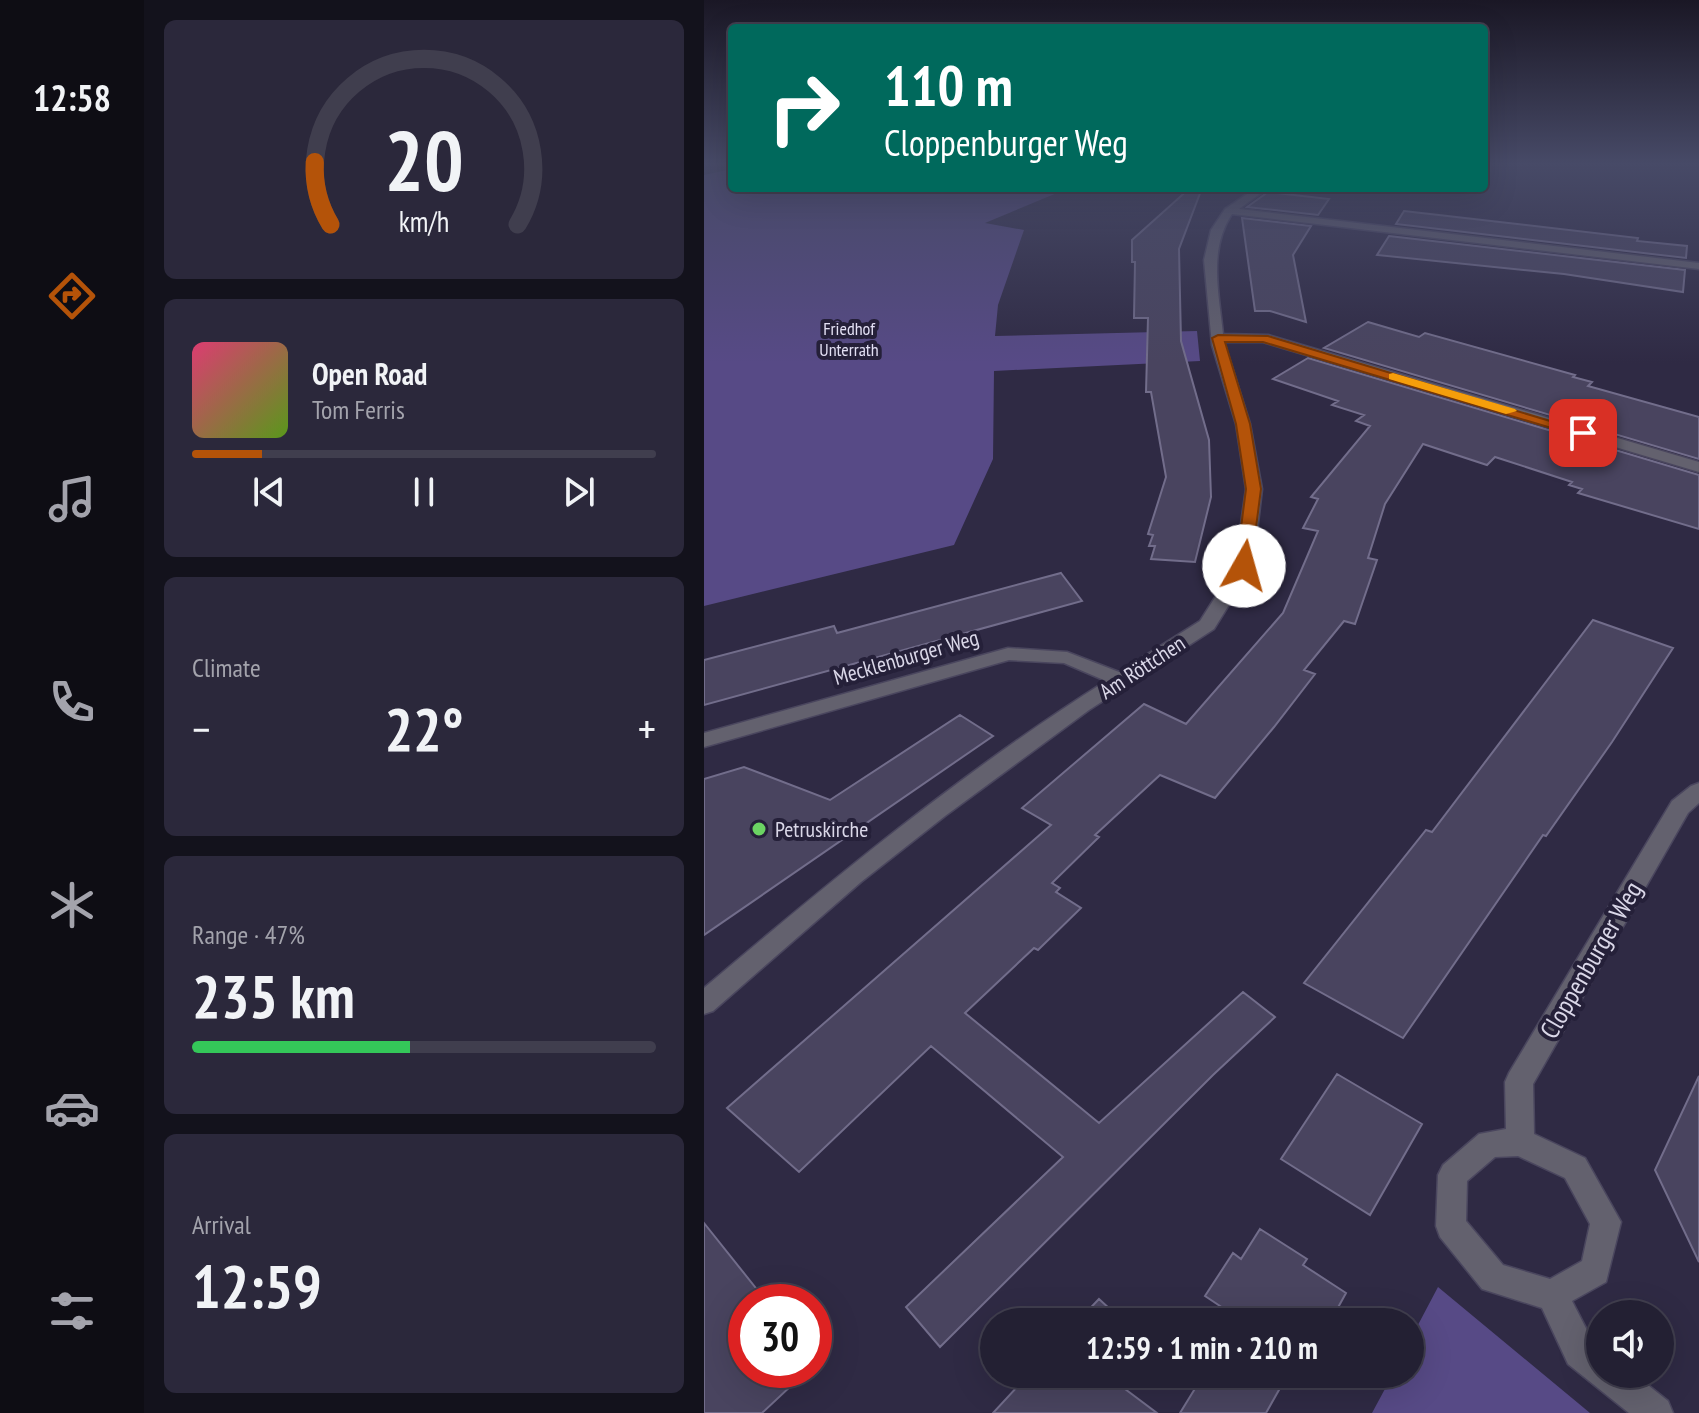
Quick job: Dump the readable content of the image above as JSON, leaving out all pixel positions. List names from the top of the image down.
{
  "streets": {
    "street": ["Mecklenburger Weg", "Am Röttchen", "Cloppenburger Weg"]
  },
  "crossings": [
    ["Mecklenburger Weg", "Am Röttchen"]
  ],
  "parks": ["Friedhof Unterrath"],
  "places": ["Petruskirche"],
  "page": {
    "tabs": "12:58",
    "turn": ["110 m", "Cloppenburger Weg"],
    "song": ["Open Road", "Tom Ferris"],
    "tile": [
      "Climate",
      ["Range · 47%", "235 km"],
      ["Arrival", "12:59"]
    ],
    "heat": ["−", "22°", "+"],
    "limit": "30",
    "trip": "12:59 · 1 min · 210 m",
    "gauge": ["20", "km/h"]
  }
}
